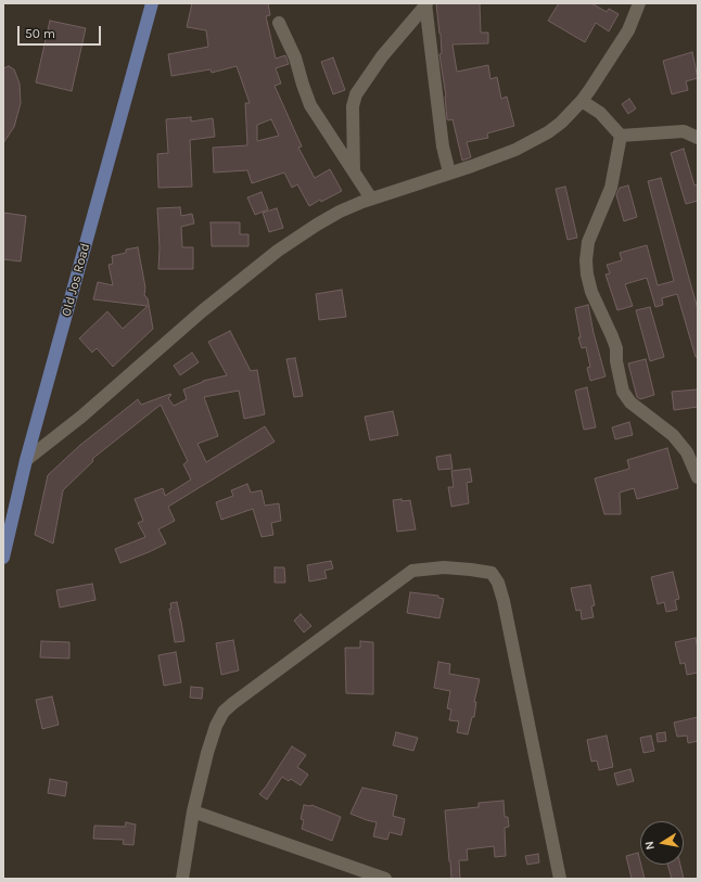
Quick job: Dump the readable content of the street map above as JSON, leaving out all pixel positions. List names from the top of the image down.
{
  "streets": {
    "main road": ["Old Jos Road"]
  },
  "scale_bar": "50 m",
  "north": "left"
}
